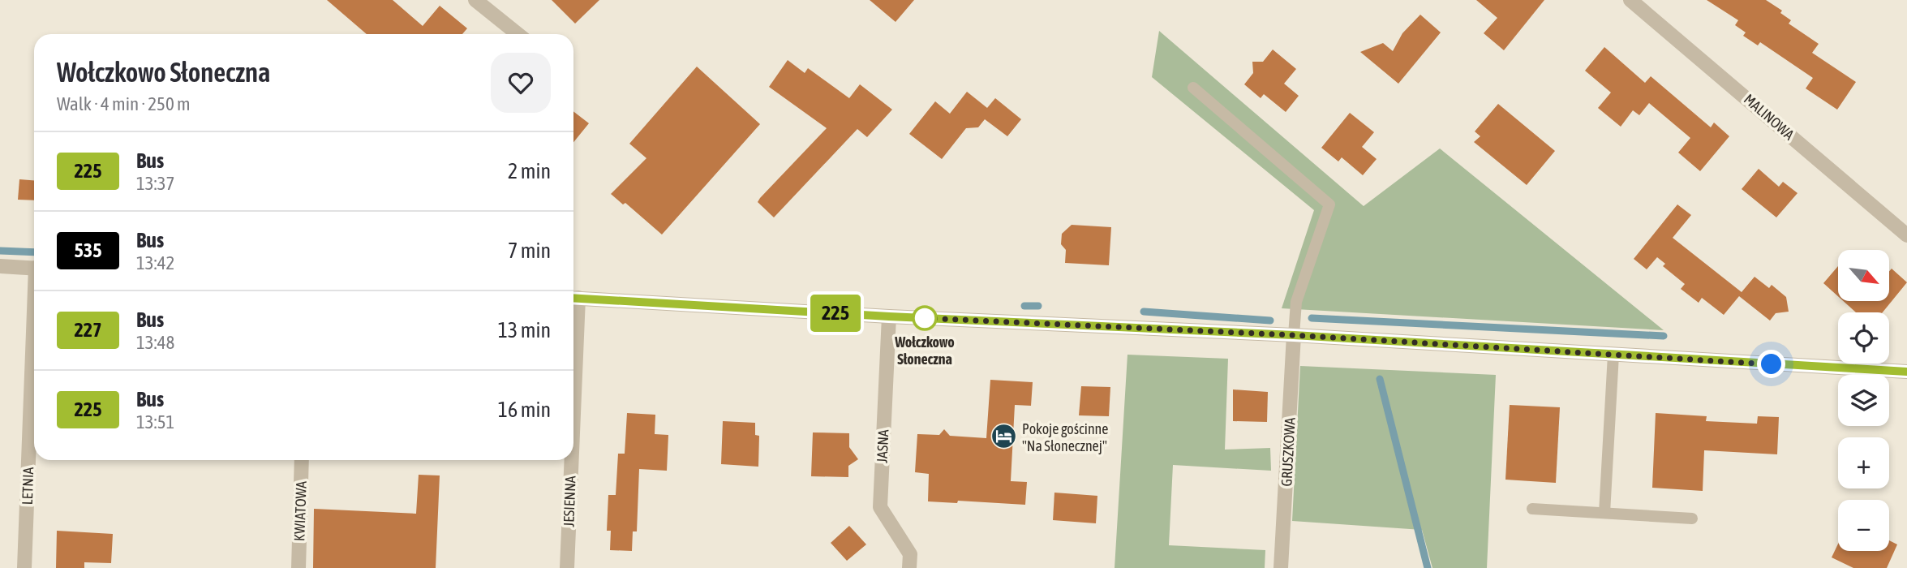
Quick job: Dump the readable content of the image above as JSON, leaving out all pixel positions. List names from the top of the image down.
{
  "streets": {
    "street": [
      "MALINOWA",
      "JASNA",
      "GRUSZKOWA",
      "LETNIA",
      "JESIENNA",
      "KWIATOWA"
    ]
  },
  "places": {
    "other": ["Wołczkowo Słoneczna"],
    "hotel": ["Pokoje gościnne \"Na Słonecznej\""]
  },
  "lines": ["bus line 225"],
  "north": "bottom right",
  "page": {
    "on_map": "225",
    "heading": ["Wołczkowo Słoneczna", "Walk · 4 min · 250 m"],
    "list": [
      {
        "mark": "225",
        "name": "Bus",
        "note": "13:37",
        "value": "2 min"
      },
      {
        "mark": "535",
        "name": "Bus",
        "note": "13:42",
        "value": "7 min"
      },
      {
        "mark": "227",
        "name": "Bus",
        "note": "13:48",
        "value": "13 min"
      },
      {
        "mark": "225",
        "name": "Bus",
        "note": "13:51",
        "value": "16 min"
      }
    ],
    "map_buttons": ["+", "−"]
  }
}
